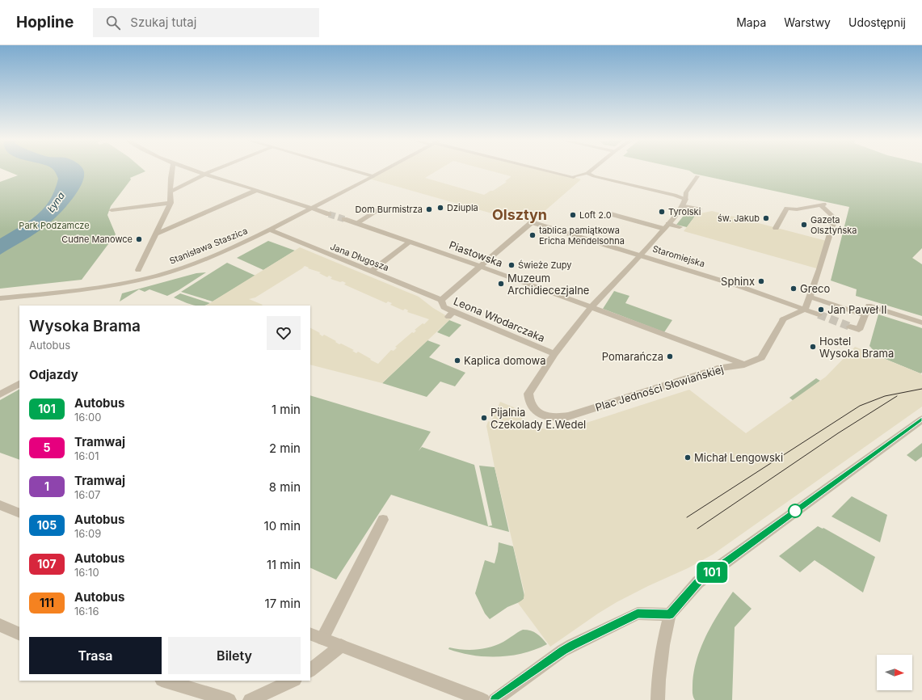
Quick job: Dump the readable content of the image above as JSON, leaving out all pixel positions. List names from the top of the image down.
{
  "streets": {
    "street": [
      "Stanisława Staszica",
      "Piastowska",
      "Staromiejska",
      "Jana Długosza",
      "Leona Włodarczaka",
      "Plac Jedności Słowiańskiej"
    ]
  },
  "crossings": [
    ["Stanisława Staszica", "Jana Długosza"],
    ["Piastowska", "Staromiejska"],
    ["Piastowska", "Plac Jedności Słowiańskiej"],
    ["Staromiejska", "Plac Jedności Słowiańskiej"],
    ["Jana Długosza", "Leona Włodarczaka"],
    ["Leona Włodarczaka", "Plac Jedności Słowiańskiej"]
  ],
  "districts": ["Olsztyn"],
  "water": ["Łyna"],
  "parks": ["Park Podzamcze"],
  "places": [
    "Dziupla",
    "Dom Burmistrza",
    "Tyrolski",
    "Loft 2.0",
    "św. Jakub",
    "Gazeta Olsztyńska",
    "tablica pamiątkowa Ericha Mendelsohna",
    "Cudne Manowce",
    "Świeże Zupy",
    "Sphinx",
    "Muzeum Archidiecezjalne",
    "Greco",
    "Jan Paweł II",
    "Hostel Wysoka Brama",
    "Pomarańcza",
    "Kaplica domowa",
    "Pijalnia Czekolady E.Wedel",
    "Michał Lengowski"
  ],
  "lines": ["bus line 101"],
  "north": "right",
  "page": {
    "header": "Hopline",
    "search": "Szukaj tutaj",
    "nav": ["Mapa", "Warstwy", "Udostępnij"],
    "on_map": "101",
    "heading": [
      ["Wysoka Brama", "Autobus"],
      "Odjazdy"
    ],
    "list": [
      {
        "mark": "101",
        "name": "Autobus",
        "note": "16:00",
        "value": "1 min"
      },
      {
        "mark": "5",
        "name": "Tramwaj",
        "note": "16:01",
        "value": "2 min"
      },
      {
        "mark": "1",
        "name": "Tramwaj",
        "note": "16:07",
        "value": "8 min"
      },
      {
        "mark": "105",
        "name": "Autobus",
        "note": "16:09",
        "value": "10 min"
      },
      {
        "mark": "107",
        "name": "Autobus",
        "note": "16:10",
        "value": "11 min"
      },
      {
        "mark": "111",
        "name": "Autobus",
        "note": "16:16",
        "value": "17 min"
      }
    ],
    "buttons": ["Trasa", "Bilety"]
  }
}
